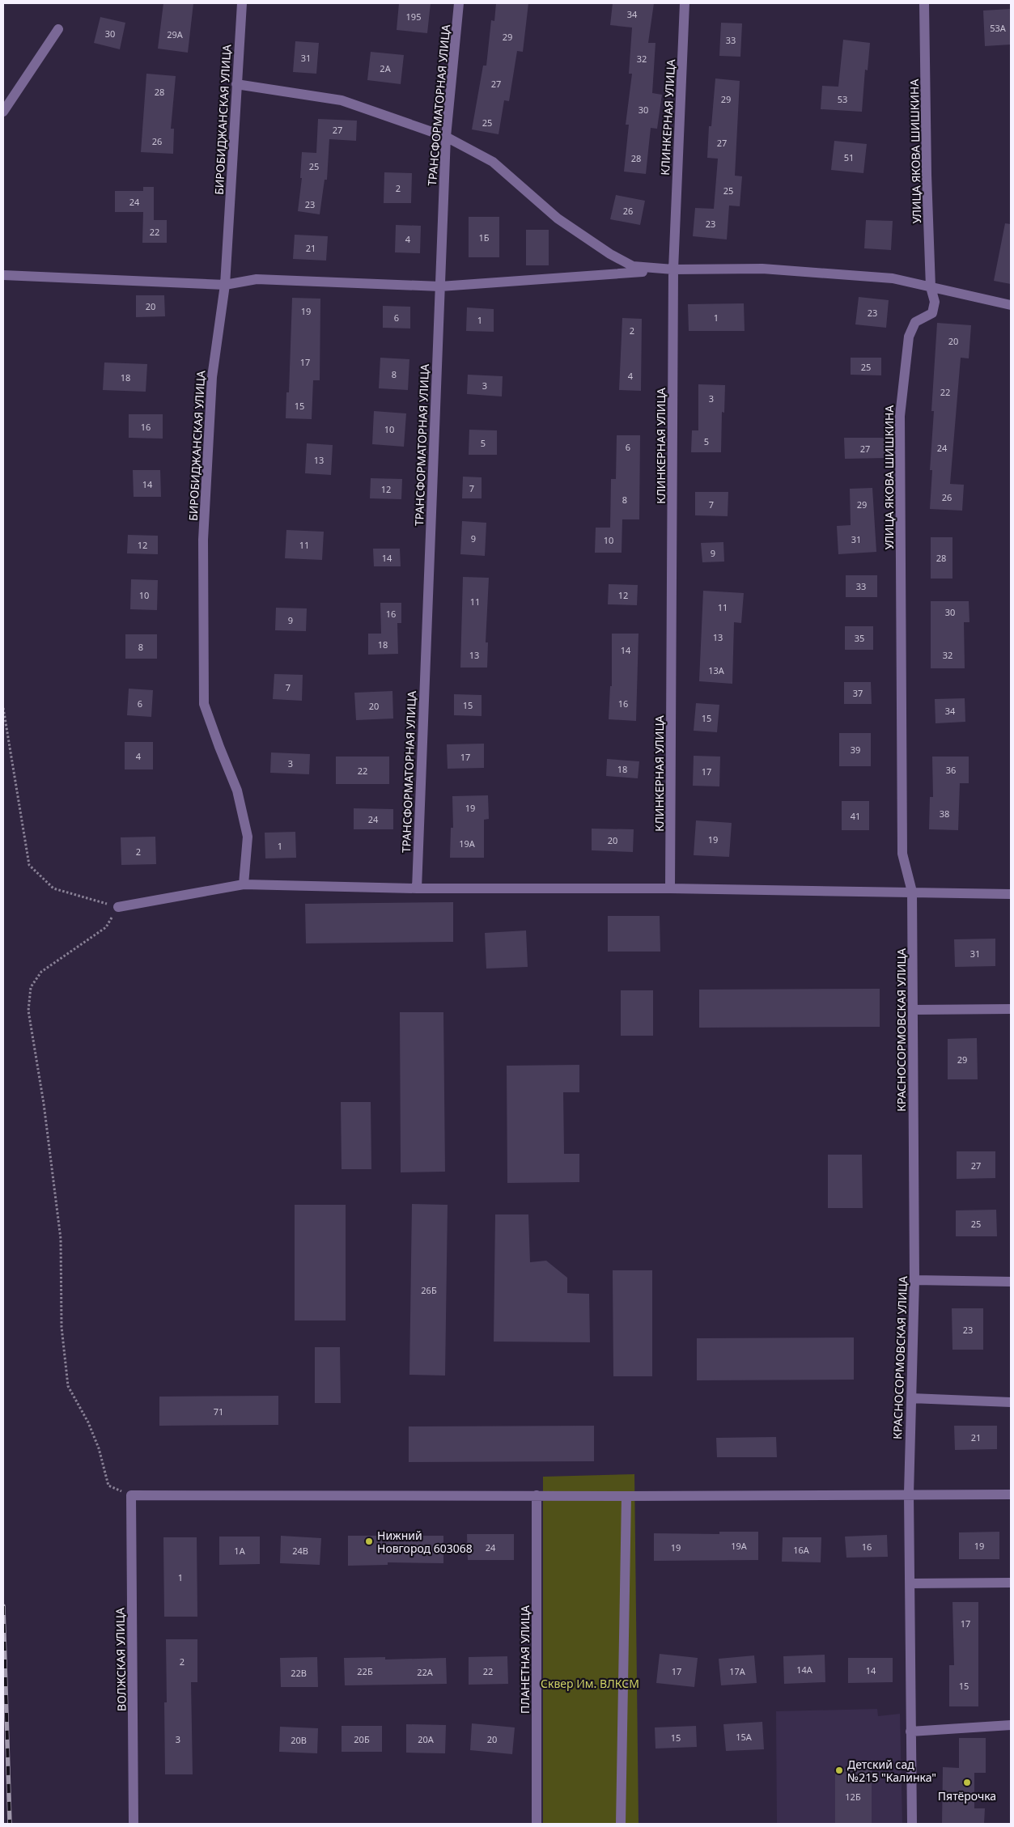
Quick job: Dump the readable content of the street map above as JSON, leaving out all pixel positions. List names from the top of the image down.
{
  "streets": {
    "street": [
      "ТРАНСФОРМАТОРНАЯ УЛИЦА",
      "КЛИНКЕРНАЯ УЛИЦА",
      "БИРОБИДЖАНСКАЯ УЛИЦА",
      "УЛИЦА ЯКОВА ШИШКИНА",
      "КРАСНОСОРМОВСКАЯ УЛИЦА",
      "ВОЛЖСКАЯ УЛИЦА",
      "ПЛАНЕТНАЯ УЛИЦА"
    ]
  },
  "crossings": [
    ["УЛИЦА ЯКОВА ШИШКИНА", "КРАСНОСОРМОВСКАЯ УЛИЦА"]
  ],
  "parks": ["Сквер Им. ВЛКСМ"],
  "places": ["Нижний Новгород 603068", "Детский сад №215 \"Калинка\"", "Пятёрочка"],
  "house_numbers": [
    "34",
    "195",
    "53А",
    "30",
    "29А",
    "29",
    "33",
    "31",
    "32",
    "2А",
    "27",
    "28",
    "29",
    "53",
    "30",
    "25",
    "27",
    "26",
    "27",
    "51",
    "28",
    "25",
    "2",
    "25",
    "24",
    "23",
    "26",
    "23",
    "22",
    "1Б",
    "4",
    "21",
    "20",
    "19",
    "23",
    "6",
    "1",
    "1",
    "2",
    "20",
    "17",
    "25",
    "8",
    "4",
    "18",
    "3",
    "22",
    "3",
    "15",
    "16",
    "10",
    "5",
    "5",
    "6",
    "24",
    "27",
    "13",
    "14",
    "7",
    "12",
    "26",
    "8",
    "7",
    "29",
    "9",
    "31",
    "10",
    "12",
    "11",
    "9",
    "14",
    "28",
    "33",
    "10",
    "12",
    "11",
    "11",
    "30",
    "16",
    "9",
    "13",
    "35",
    "18",
    "8",
    "14",
    "13",
    "32",
    "13А",
    "7",
    "37",
    "6",
    "16",
    "15",
    "20",
    "34",
    "15",
    "39",
    "4",
    "17",
    "3",
    "18",
    "36",
    "22",
    "17",
    "19",
    "38",
    "41",
    "24",
    "19",
    "20",
    "19А",
    "1",
    "2",
    "31",
    "29",
    "27",
    "25",
    "26Б",
    "23",
    "71",
    "21",
    "19А",
    "19",
    "16",
    "24",
    "19",
    "16А",
    "1А",
    "24В",
    "1",
    "17",
    "2",
    "14А",
    "14",
    "22Б",
    "22",
    "17",
    "17А",
    "22А",
    "22В",
    "15",
    "15А",
    "15",
    "3",
    "20Б",
    "20А",
    "20",
    "20В",
    "12Б"
  ]
}
